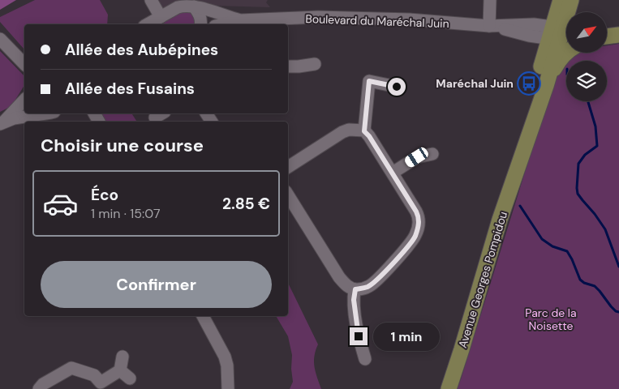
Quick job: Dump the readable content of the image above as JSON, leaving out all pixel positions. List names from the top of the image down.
{
  "streets": {
    "main road": ["Avenue Georges Pompidou"],
    "street": ["Boulevard du Maréchal Juin"]
  },
  "crossings": [
    ["Boulevard du Maréchal Juin", "Avenue Georges Pompidou"]
  ],
  "parks": ["Parc de la Noisette"],
  "places": {
    "bus stop": ["Maréchal Juin"]
  },
  "north": "top right",
  "page": {
    "banner": ["Allée des Aubépines", "Allée des Fusains"],
    "heading": "Choisir une course",
    "list": [
      {
        "name": "Éco",
        "note": "1 min · 15:07",
        "value": "2.85 €"
      }
    ],
    "buttons": "Confirmer",
    "bubble": "1 min"
  }
}
